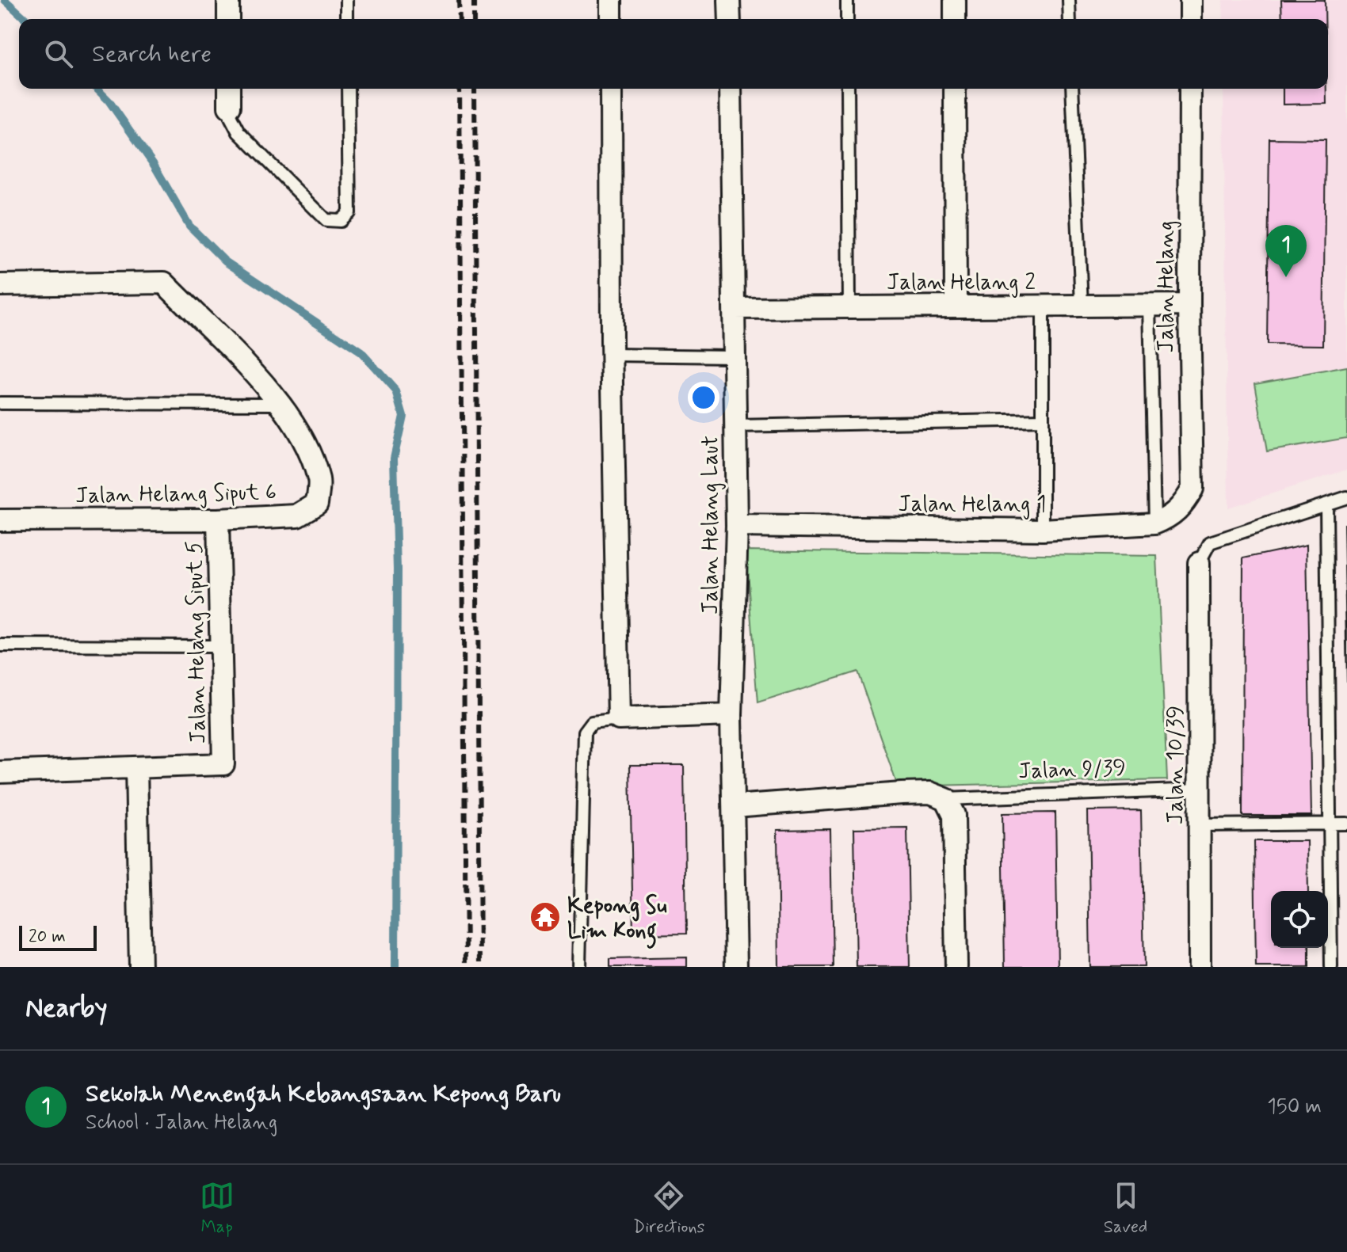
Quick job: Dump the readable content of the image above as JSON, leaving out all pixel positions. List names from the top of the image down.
{
  "streets": {
    "street": [
      "Jalan Helang 2",
      "Jalan Helang",
      "Jalan Helang Siput 6",
      "Jalan Helang 1",
      "Jalan Helang Laut",
      "Jalan Helang Siput 5",
      "Jalan 10/39",
      "Jalan 9/39"
    ]
  },
  "crossings": [
    ["Jalan Helang 2", "Jalan Helang"],
    ["Jalan Helang 2", "Jalan Helang Laut"],
    ["Jalan Helang", "Jalan Helang 1"],
    ["Jalan Helang Siput 6", "Jalan Helang Siput 5"],
    ["Jalan Helang 1", "Jalan Helang Laut"],
    ["Jalan Helang Laut", "Jalan 9/39"],
    ["Jalan 10/39", "Jalan 9/39"]
  ],
  "places": {
    "temple": ["Kepong Su Lim Kong"]
  },
  "scale_bar": "20 m",
  "page": {
    "search": "Search here",
    "pins": "1",
    "scale": "20 m",
    "heading": "Nearby",
    "list": [
      {
        "mark": "1",
        "name": "Sekolah Menengah Kebangsaan Kepong Baru",
        "note": "School · Jalan Helang",
        "value": "150 m"
      }
    ],
    "nav": ["Map", "Directions", "Saved"]
  }
}
